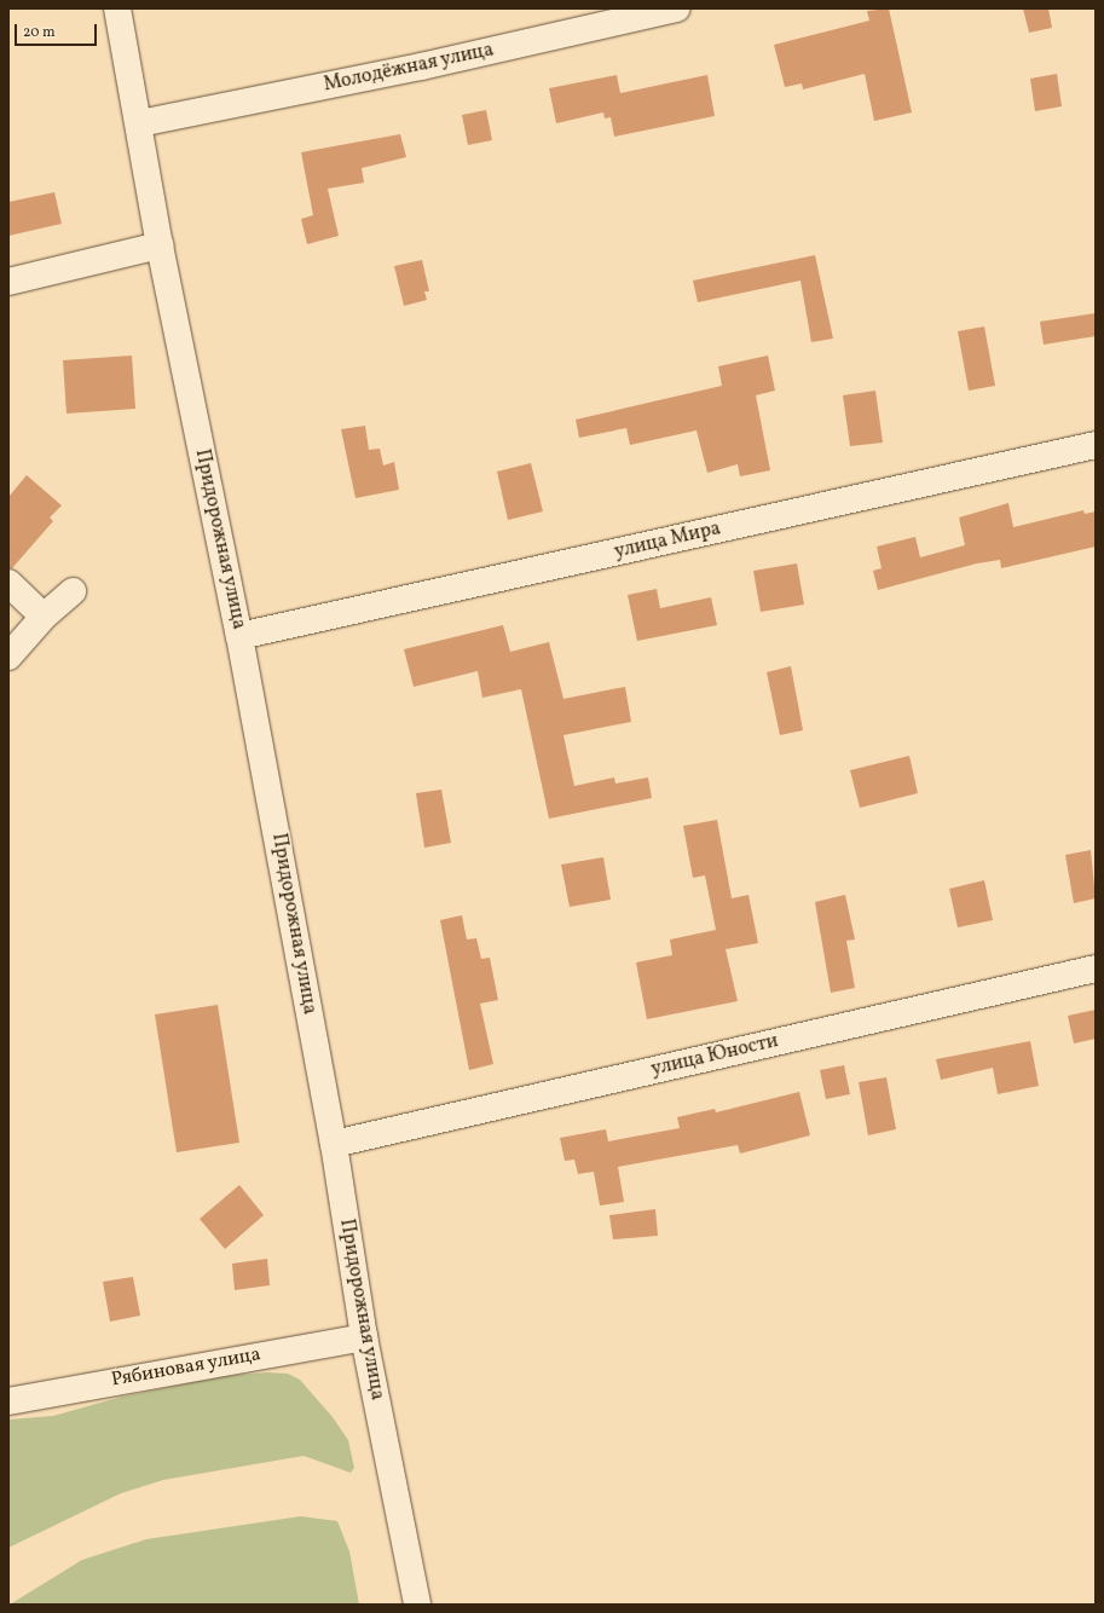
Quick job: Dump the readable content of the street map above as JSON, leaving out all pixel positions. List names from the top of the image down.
{
  "streets": {
    "street": [
      "Молодёжная улица",
      "Придорожная улица",
      "улица Мира",
      "улица Юности",
      "Рябиновая улица"
    ]
  },
  "crossings": [
    ["Молодёжная улица", "Придорожная улица"],
    ["Придорожная улица", "улица Мира"],
    ["Придорожная улица", "улица Юности"],
    ["Придорожная улица", "Рябиновая улица"]
  ],
  "scale_bar": "20 m"
}
